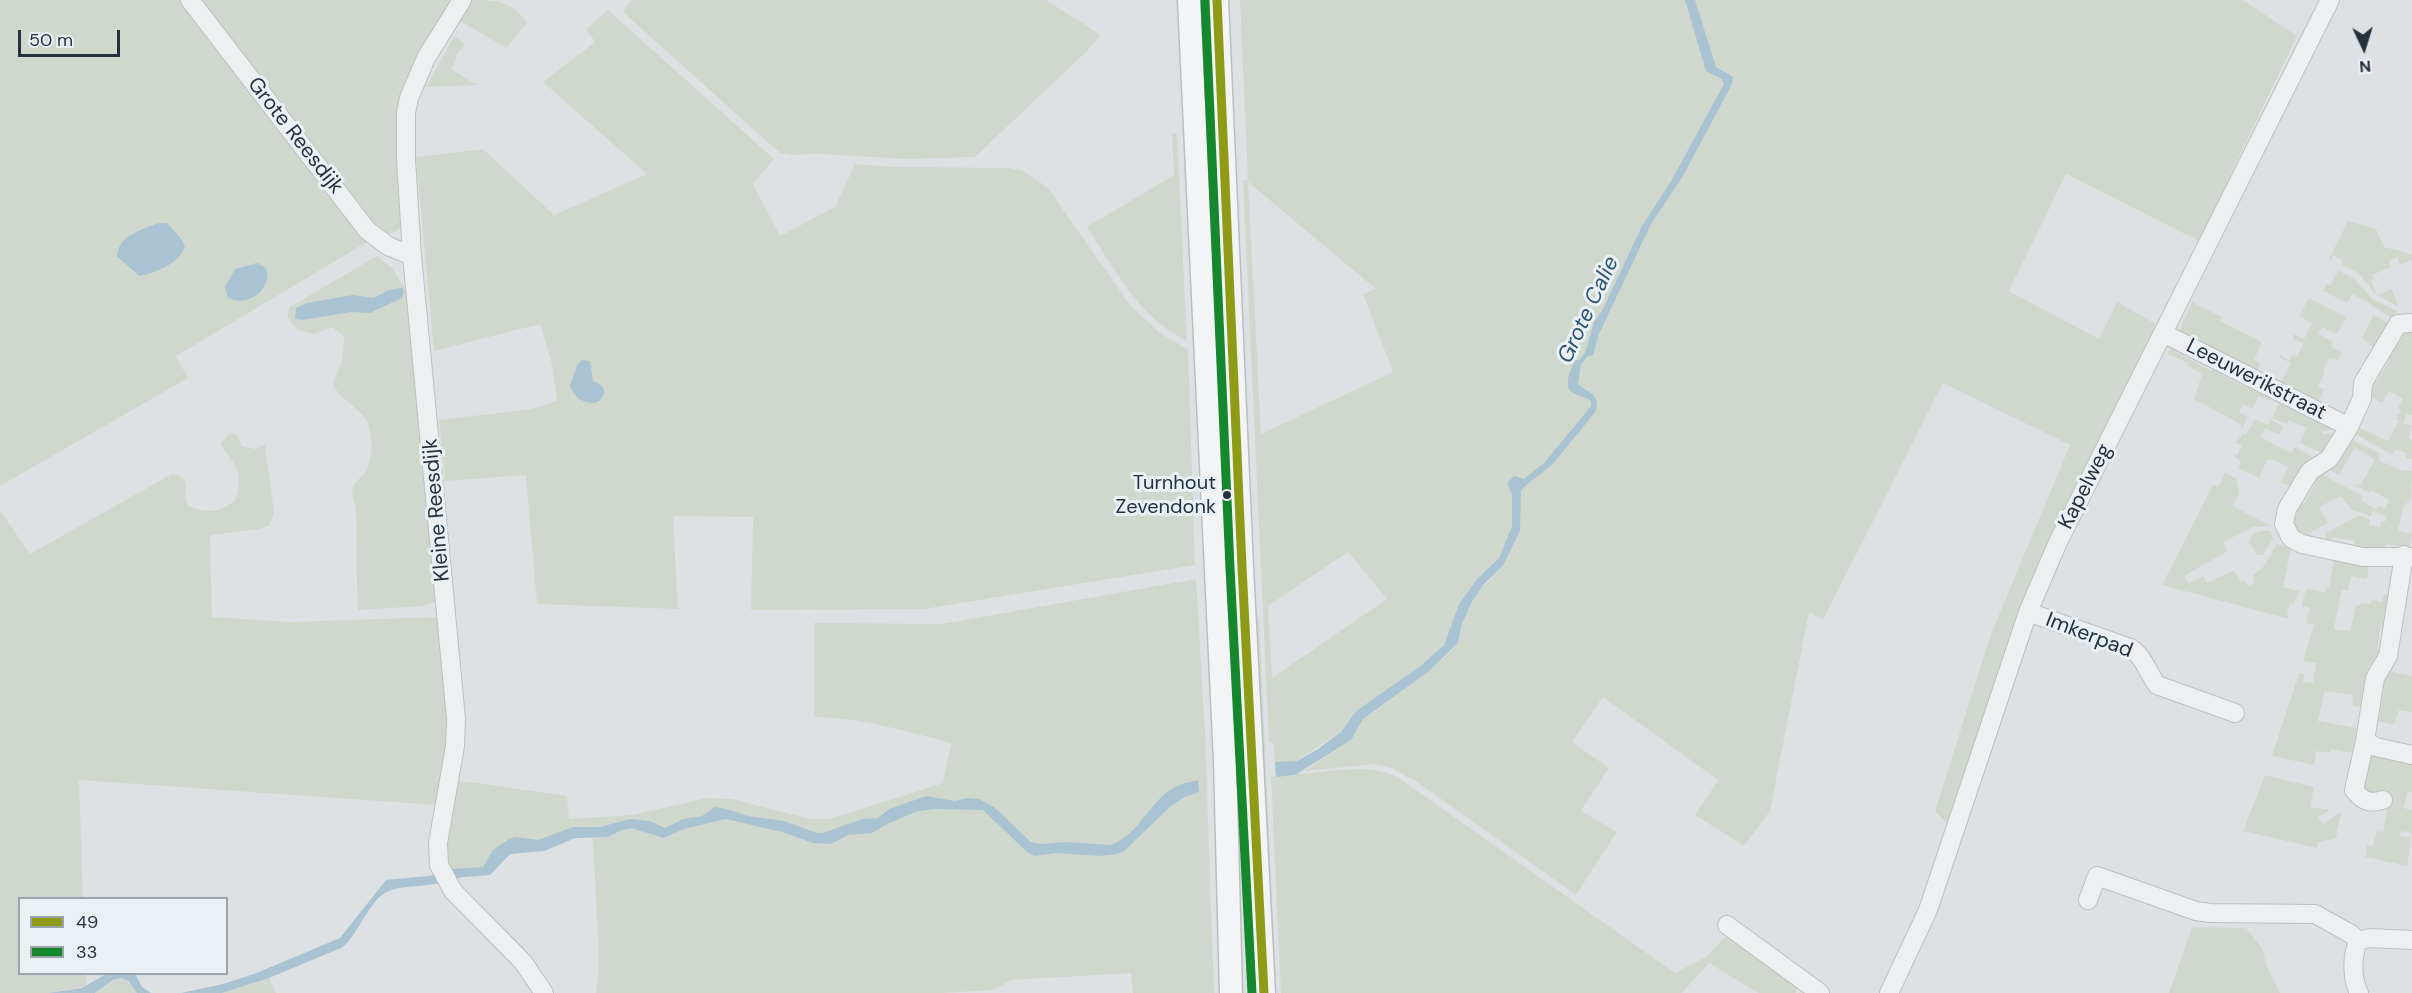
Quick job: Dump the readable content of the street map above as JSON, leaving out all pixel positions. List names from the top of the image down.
{
  "streets": {
    "street": [
      "Grote Reesdijk",
      "Leeuwerikstraat",
      "Kapelweg",
      "Kleine Reesdijk",
      "Imkerpad"
    ]
  },
  "crossings": [
    ["Grote Reesdijk", "Kleine Reesdijk"],
    ["Leeuwerikstraat", "Kapelweg"],
    ["Kapelweg", "Imkerpad"]
  ],
  "water": ["Grote Calie"],
  "places": ["Turnhout Zevendonk"],
  "lines": ["transit line 49", "transit line 33"],
  "legend": ["49", "33"],
  "scale_bar": "50 m",
  "north": "bottom"
}
